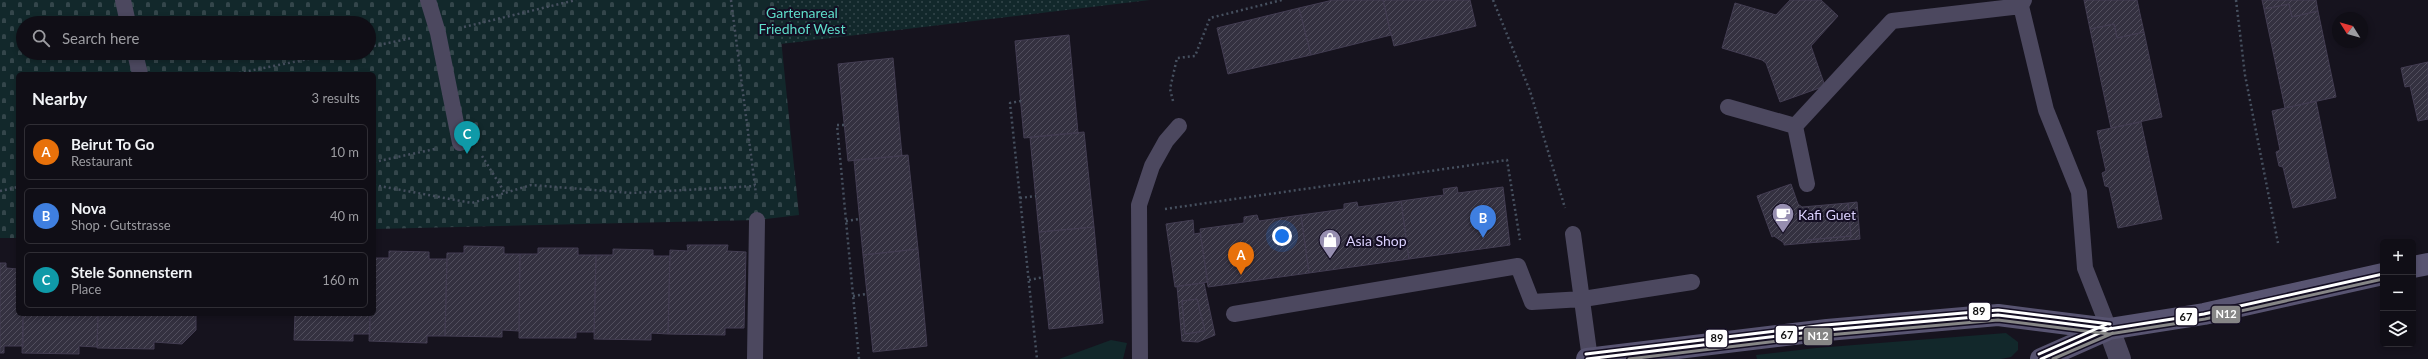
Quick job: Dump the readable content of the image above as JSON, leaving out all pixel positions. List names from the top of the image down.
{
  "parks": ["Gartenareal Friedhof West"],
  "places": {
    "cafe": ["Kafi Guet"],
    "shop": ["Asia Shop"]
  },
  "lines": ["transit line 67", "transit line N12", "transit line 89"],
  "north": "top left",
  "page": {
    "search": "Search here",
    "heading": ["Nearby", "3 results"],
    "pins": ["C", "B", "A"],
    "list": [
      {
        "mark": "A",
        "name": "Beirut To Go",
        "note": "Restaurant",
        "value": "10 m"
      },
      {
        "mark": "B",
        "name": "Nova",
        "note": "Shop · Gutstrasse",
        "value": "40 m"
      },
      {
        "mark": "C",
        "name": "Stele Sonnenstern",
        "note": "Place",
        "value": "160 m"
      }
    ],
    "map_buttons": ["+", "−"]
  }
}
